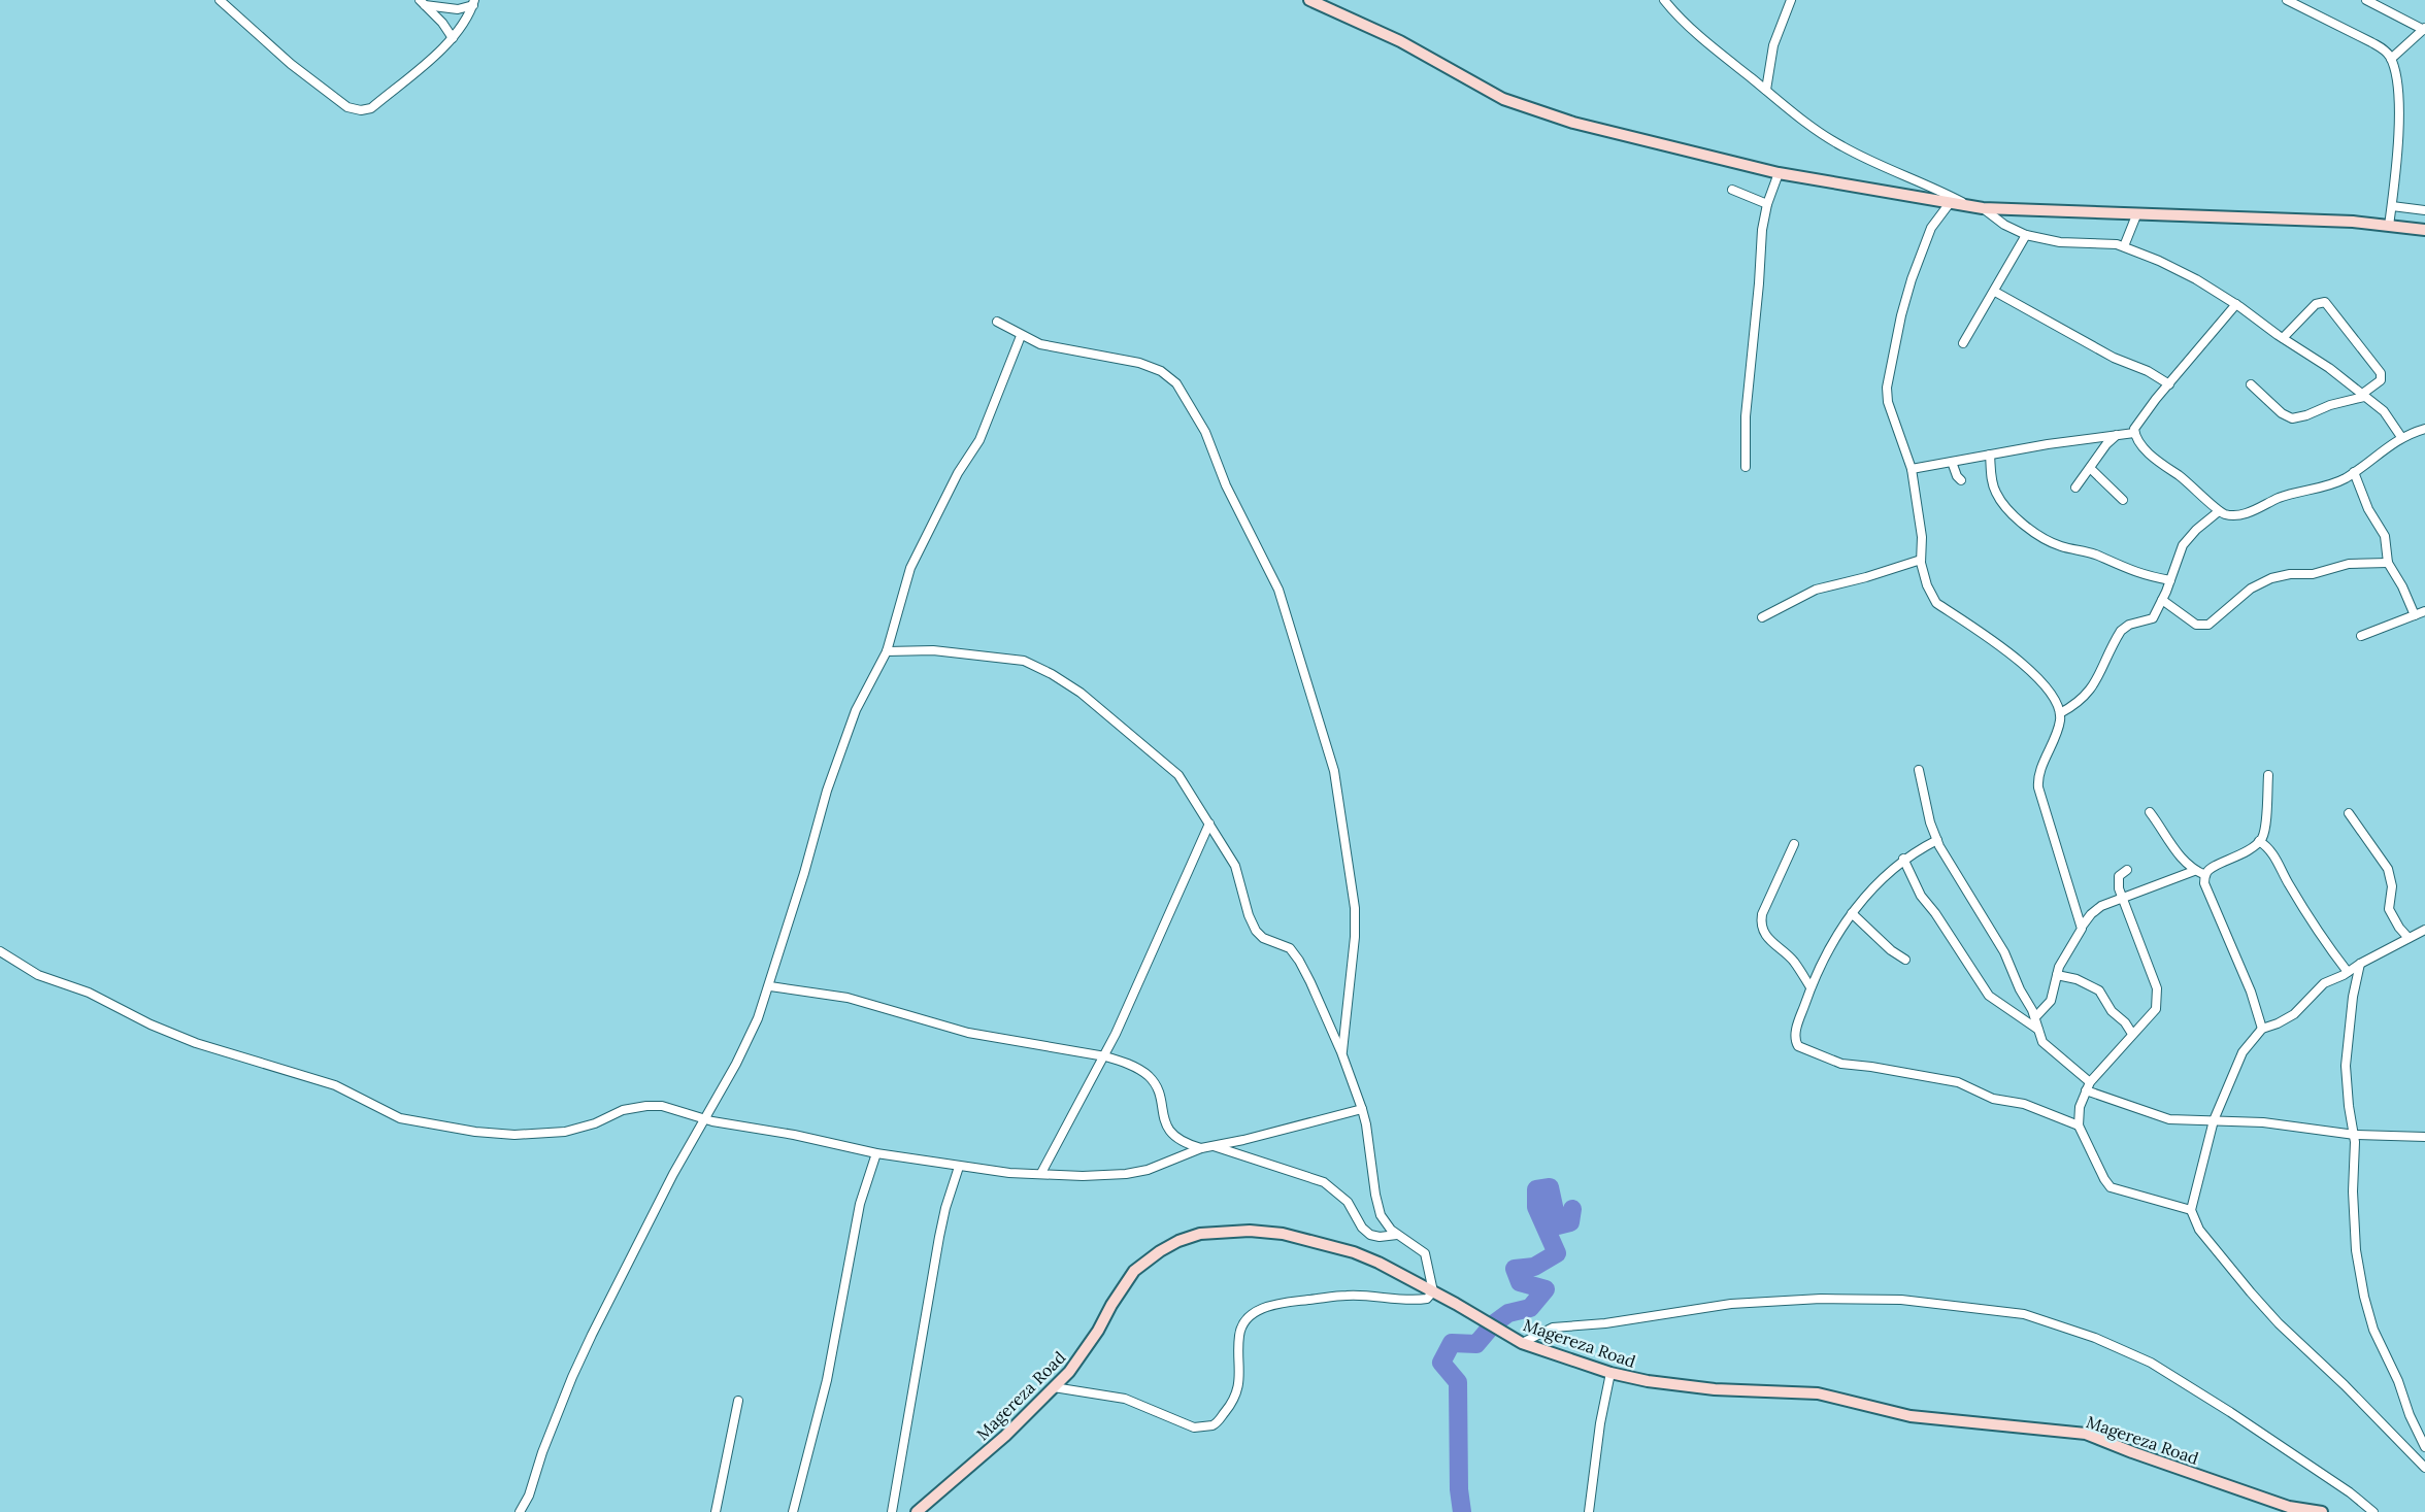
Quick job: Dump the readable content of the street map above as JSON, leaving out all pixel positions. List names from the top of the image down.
{
  "streets": {
    "street": ["Magereza Road"]
  }
}
